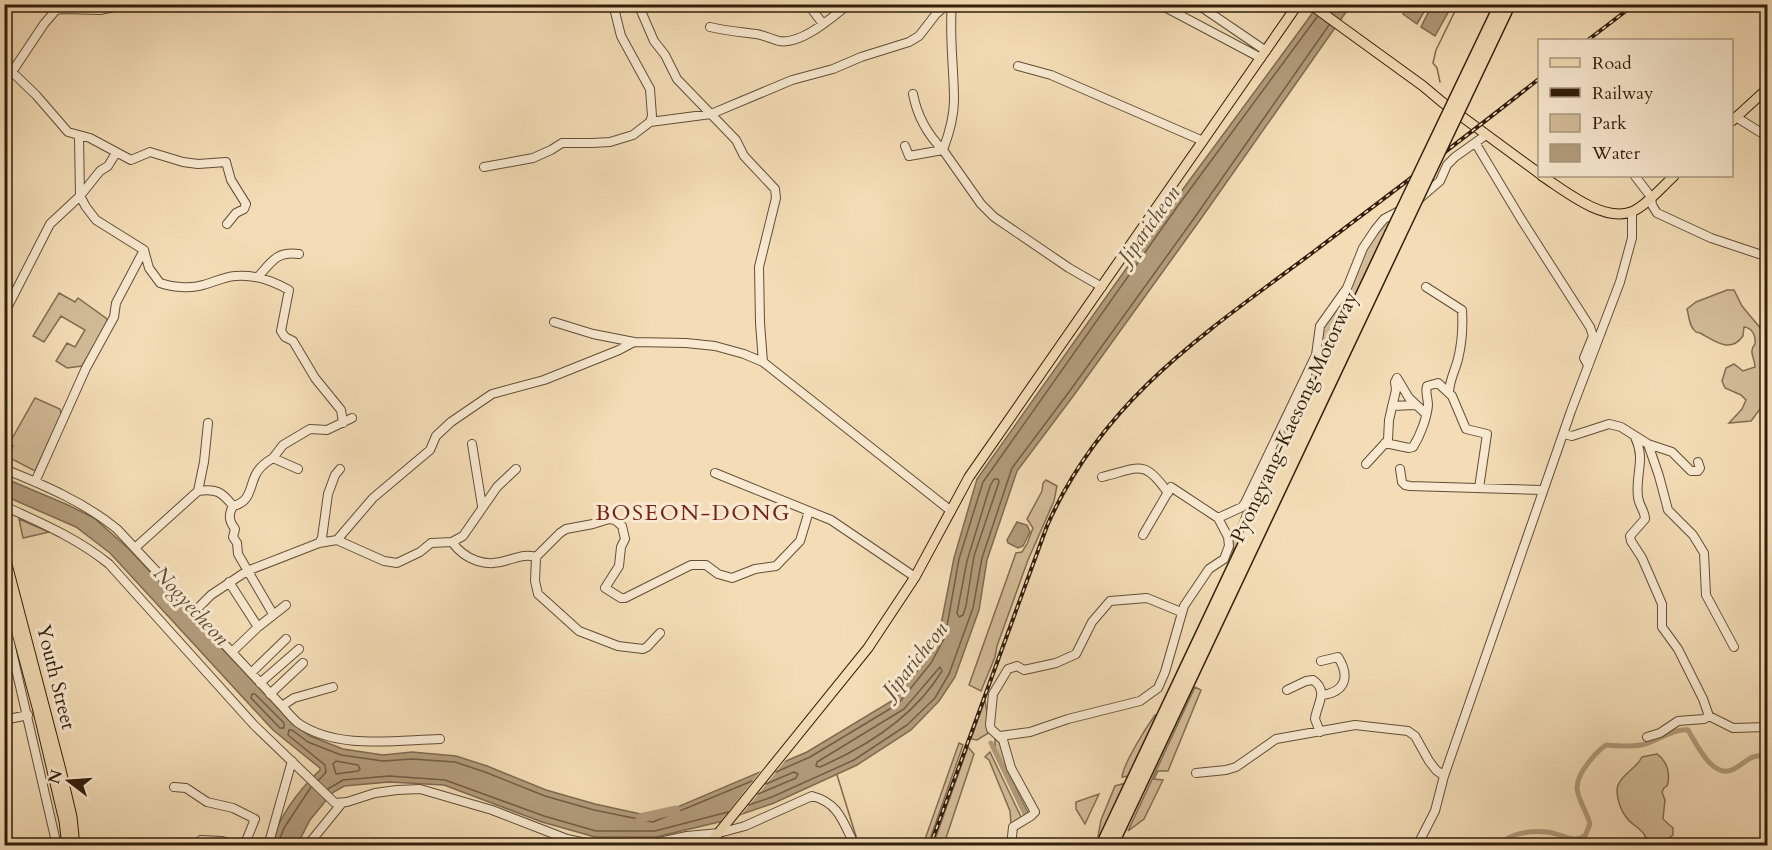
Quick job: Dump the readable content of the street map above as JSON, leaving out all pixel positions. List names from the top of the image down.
{
  "streets": {
    "highway": ["Pyongyang-Kaesong Motorway"],
    "main road": ["Youth Street"]
  },
  "districts": ["BOSEON-DONG"],
  "water": ["Jiparicheon", "Nogyecheon"],
  "legend": [
    "Road",
    "Railway",
    "Park",
    "Water"
  ],
  "north": "left"
}
